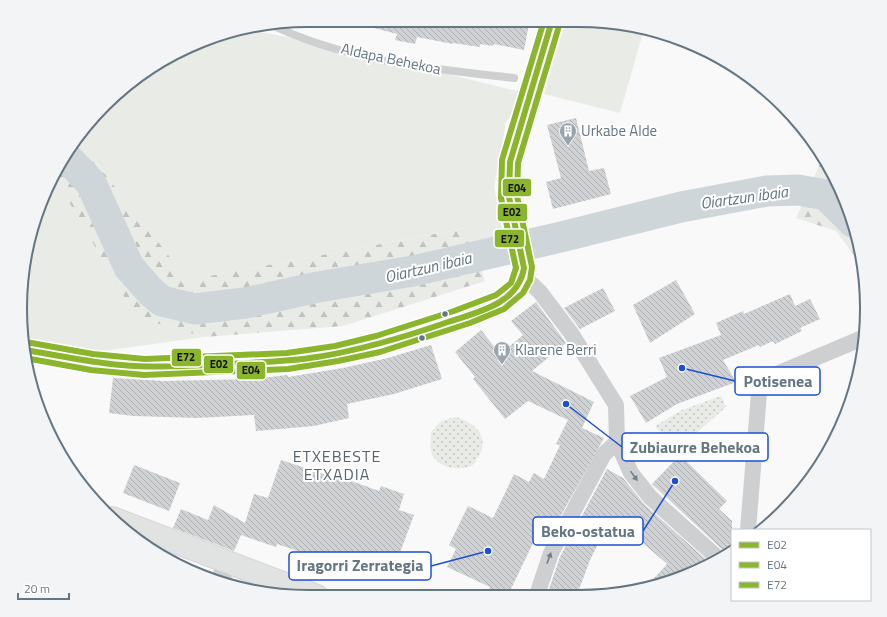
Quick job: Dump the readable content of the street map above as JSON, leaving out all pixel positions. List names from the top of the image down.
{
  "streets": {
    "lane": ["Aldapa Behekoa"]
  },
  "districts": ["ETXEBESTE ETXADIA"],
  "water": ["Oiartzun ibaia"],
  "places": {
    "building": ["Urkabe Alde", "Klarene Berri"],
    "other": [
      "Potisenea",
      "Zubiaurre Behekoa",
      "Beko-ostatua",
      "Iragorri Zerrategia"
    ]
  },
  "lines": ["transit line E02", "transit line E04", "transit line E72"],
  "legend": ["E02", "E04", "E72"],
  "scale_bar": "20 m"
}
